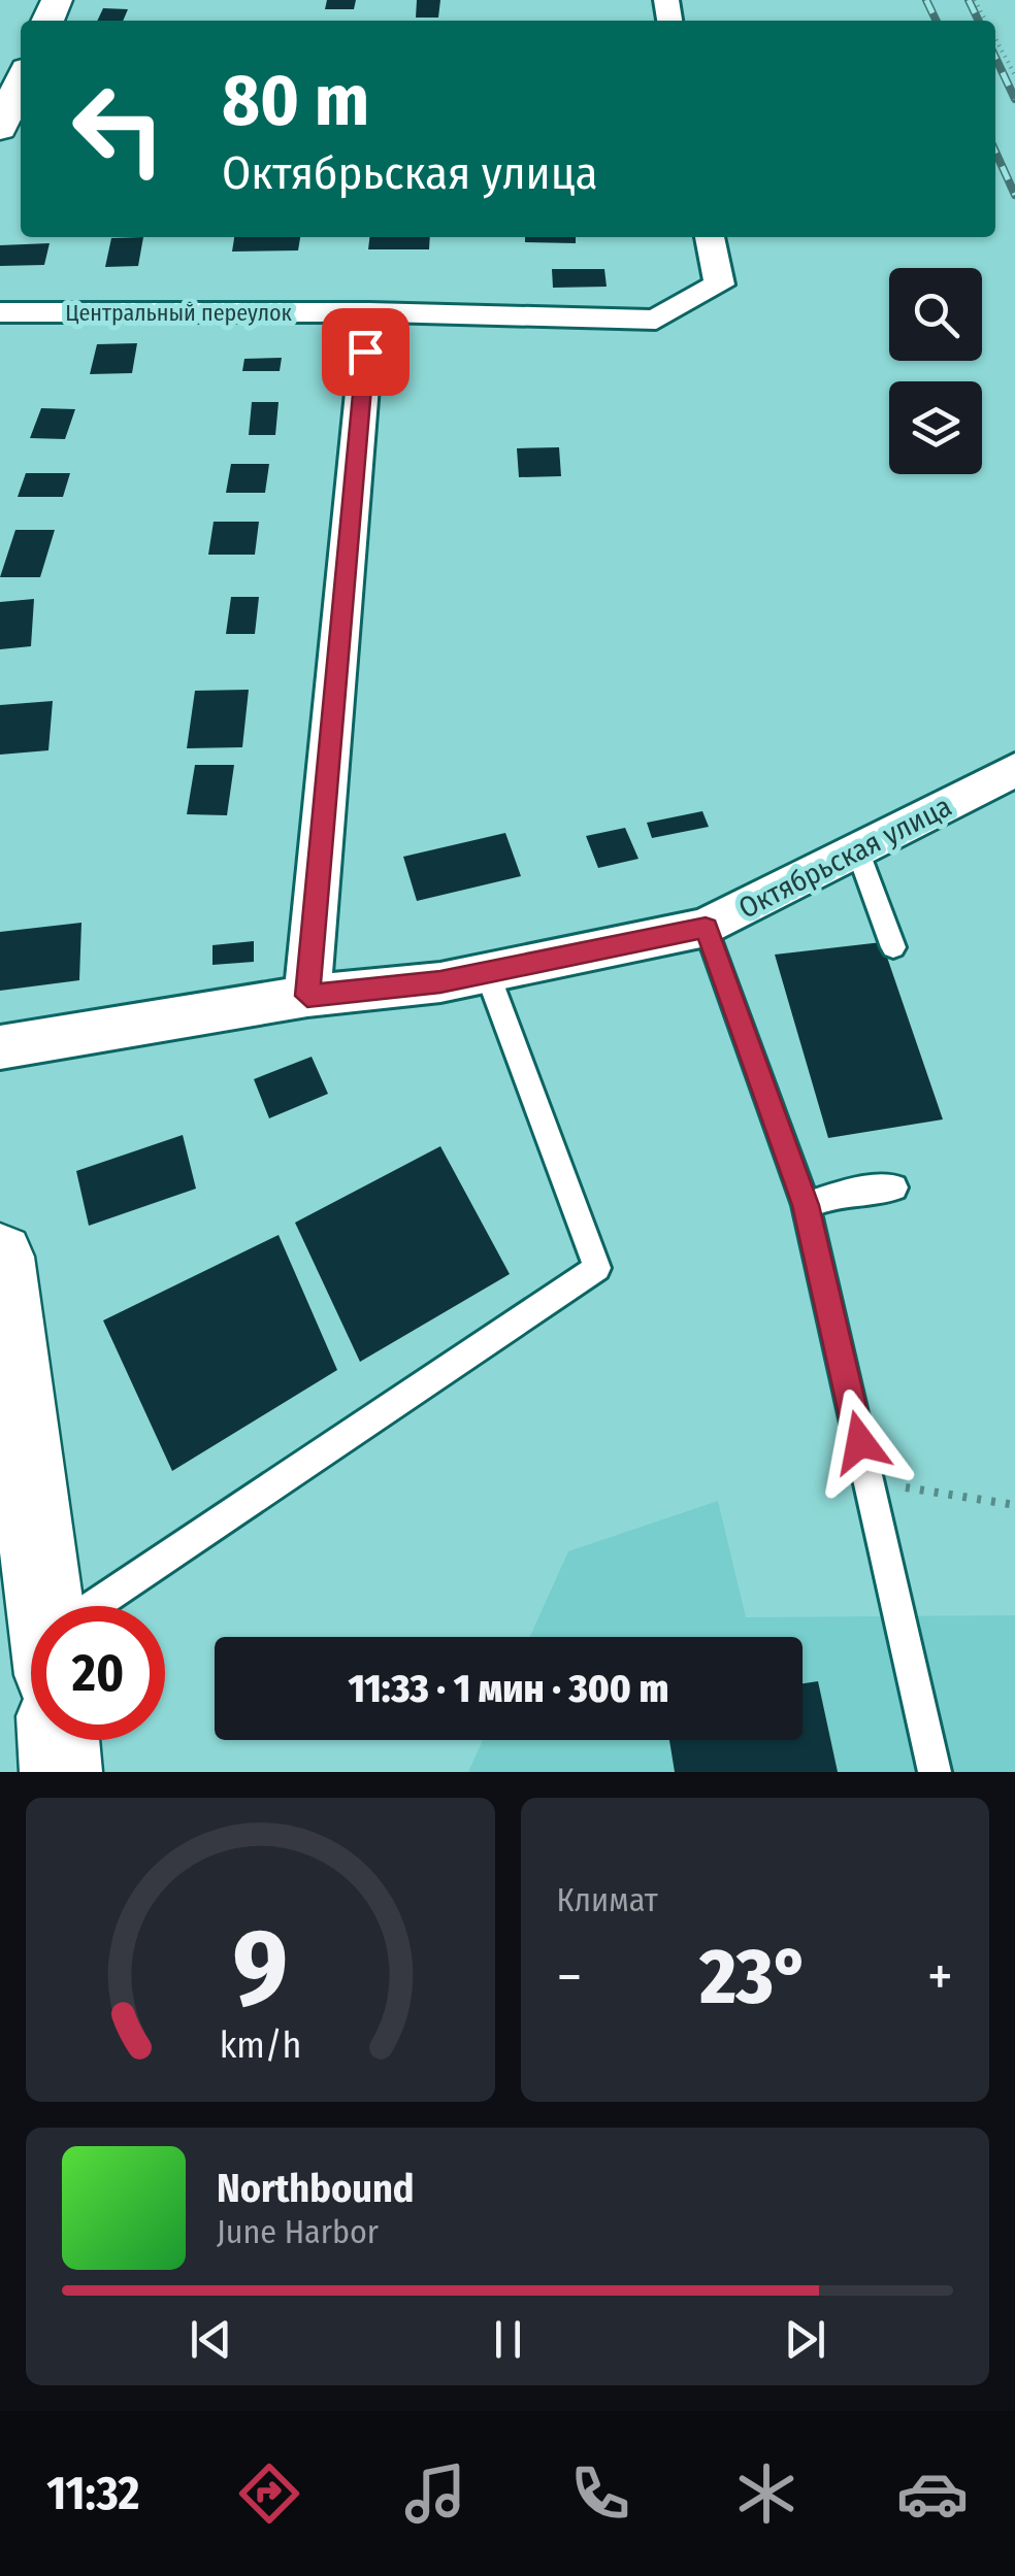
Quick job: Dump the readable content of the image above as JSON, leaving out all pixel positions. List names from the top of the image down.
{
  "streets": {
    "street": ["Центральный переулок", "Октябрьская улица"]
  },
  "page": {
    "turn": ["80 m", "Октябрьская улица"],
    "limit": "20",
    "trip": "11:33 · 1 мин · 300 m",
    "tile": "Климат",
    "heat": ["−", "23°", "+"],
    "song": ["Northbound", "June Harbor"],
    "tabs": "11:32",
    "gauge": ["9", "km/h"]
  }
}
